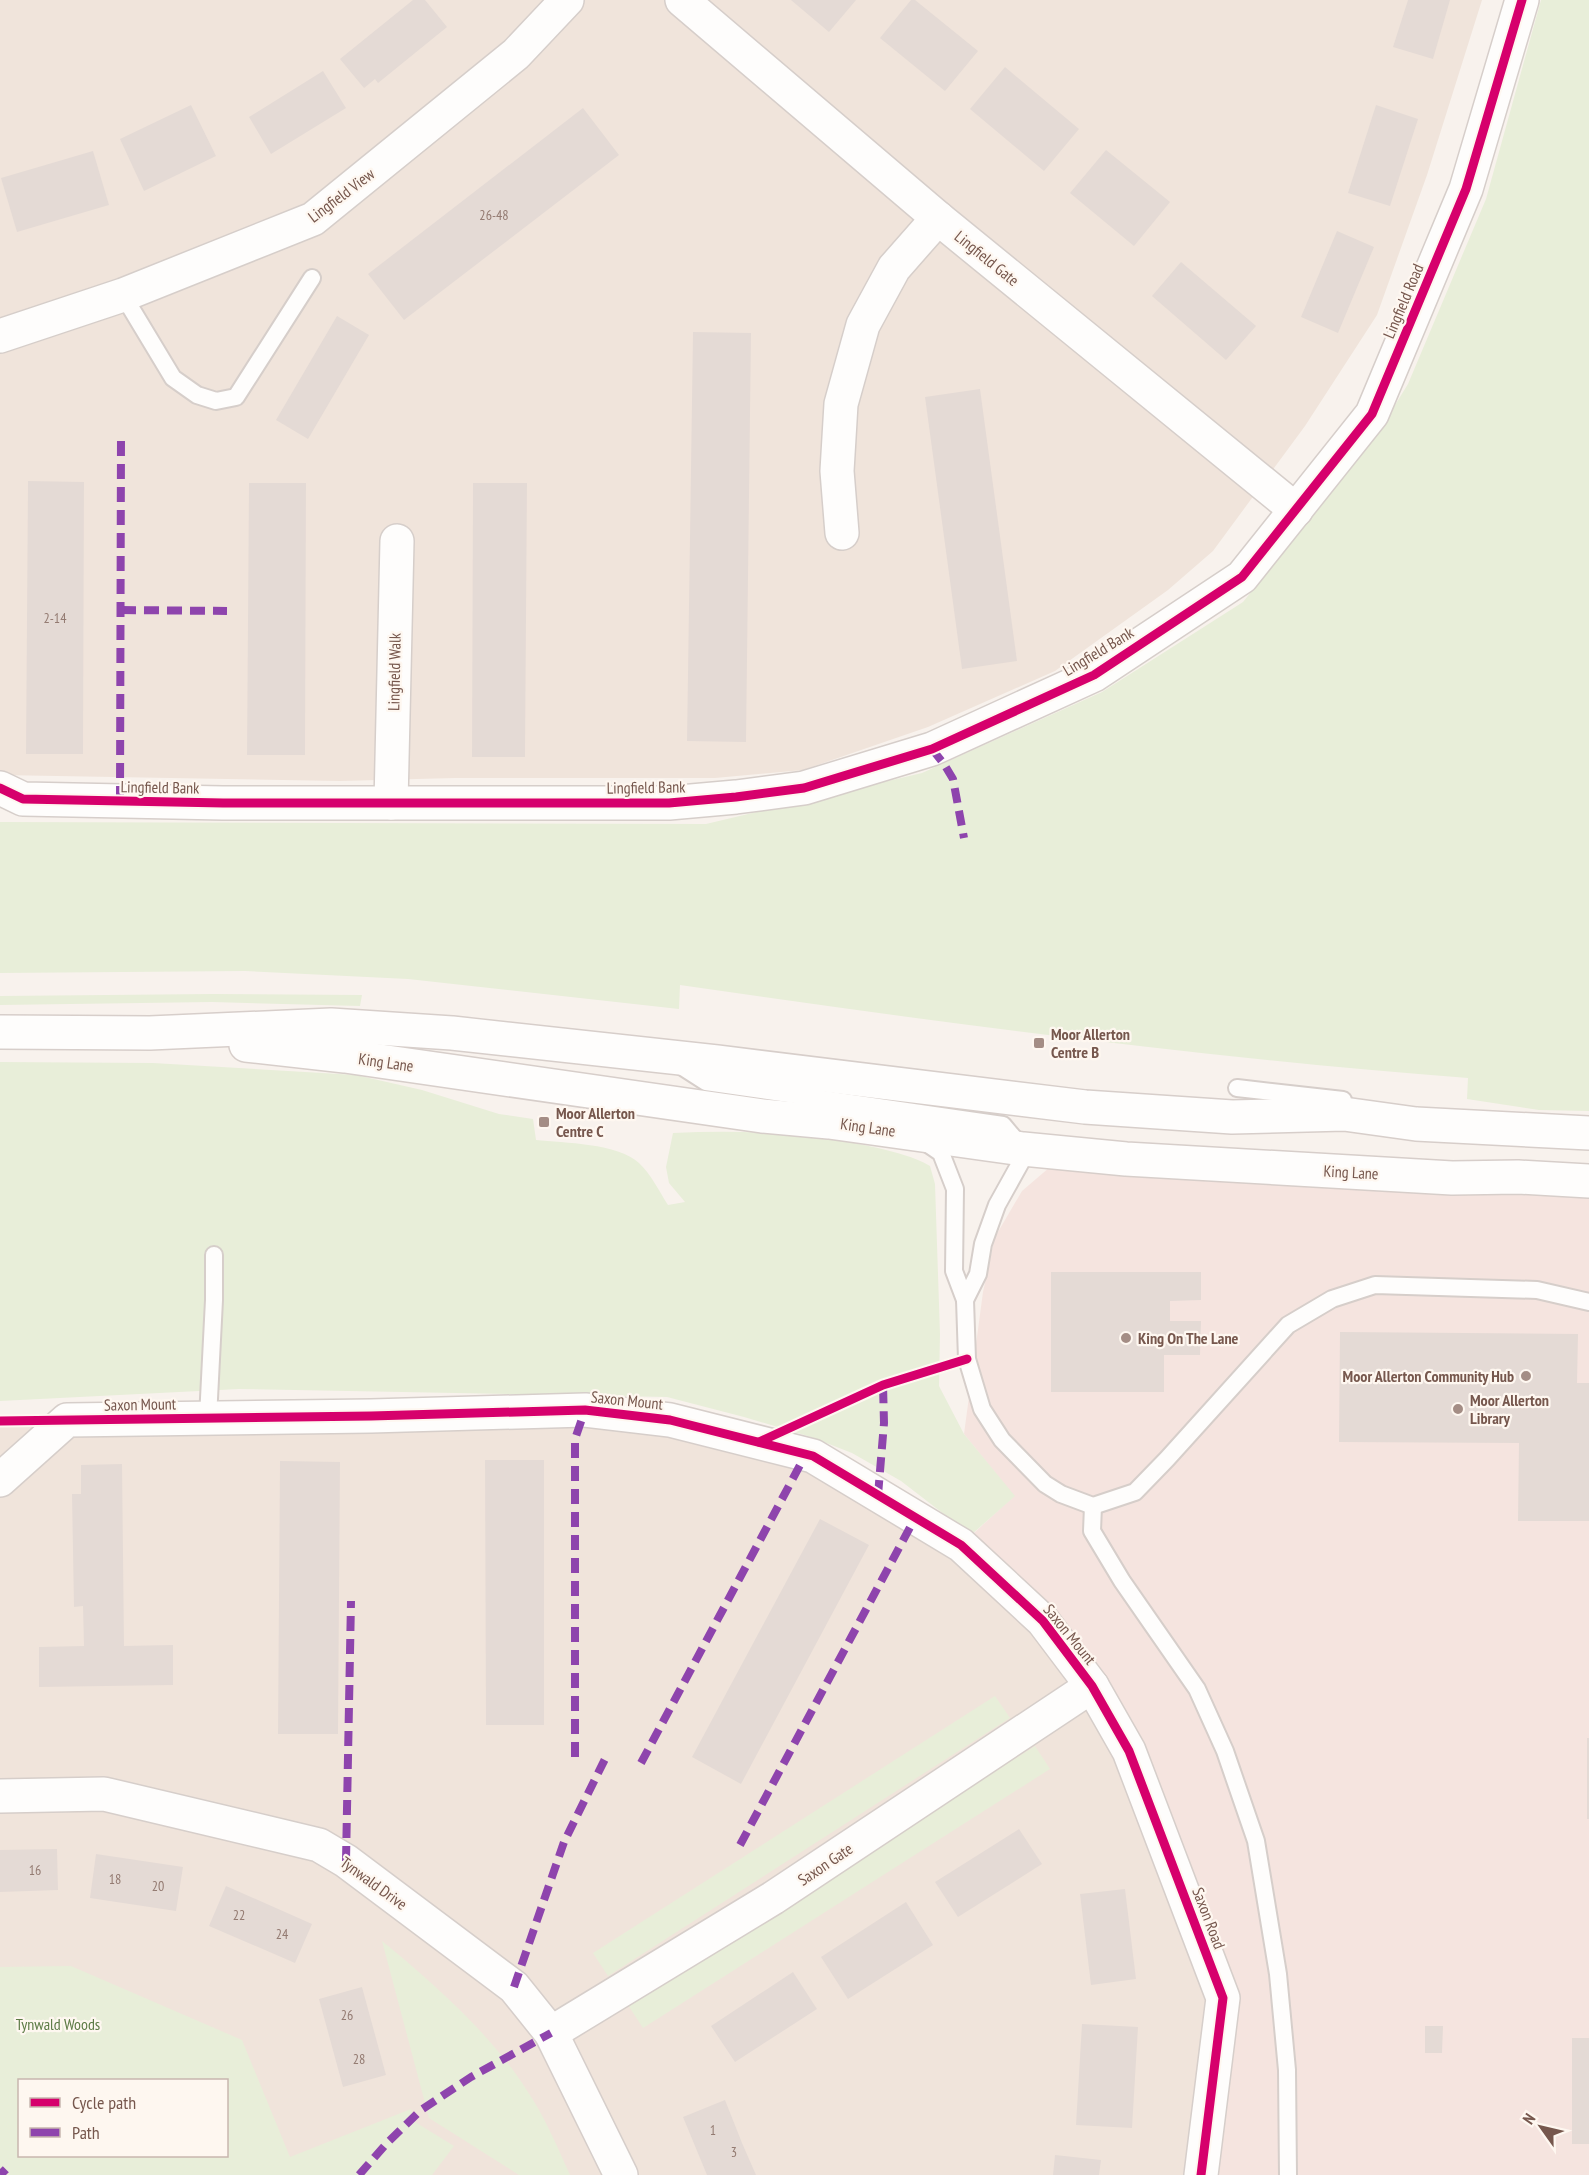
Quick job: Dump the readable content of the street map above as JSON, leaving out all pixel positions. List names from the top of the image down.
{
  "streets": {
    "street": [
      "Lingfield View",
      "Lingfield Gate",
      "Lingfield Road",
      "Lingfield Bank",
      "Lingfield Walk",
      "King Lane",
      "Saxon Mount",
      "Saxon Gate",
      "Tynwald Drive",
      "Saxon Road"
    ]
  },
  "crossings": [
    ["Lingfield Gate", "Lingfield Road"],
    ["Lingfield Road", "Lingfield Bank"],
    ["Lingfield Bank", "Lingfield Walk"],
    ["Saxon Mount", "Saxon Gate"],
    ["Saxon Mount", "Saxon Road"],
    ["Saxon Gate", "Tynwald Drive"],
    ["Saxon Gate", "Saxon Road"]
  ],
  "parks": ["Tynwald Woods"],
  "places": {
    "transit": ["Moor Allerton Centre B", "Moor Allerton Centre C"],
    "other": ["King On The Lane", "Moor Allerton Community Hub", "Moor Allerton Library"]
  },
  "house_numbers": [
    "26-48",
    "2-14",
    "16",
    "18",
    "20",
    "22",
    "24",
    "26",
    "28",
    "1",
    "3"
  ],
  "legend": ["Cycle path", "Path"],
  "north": "top left"
}
